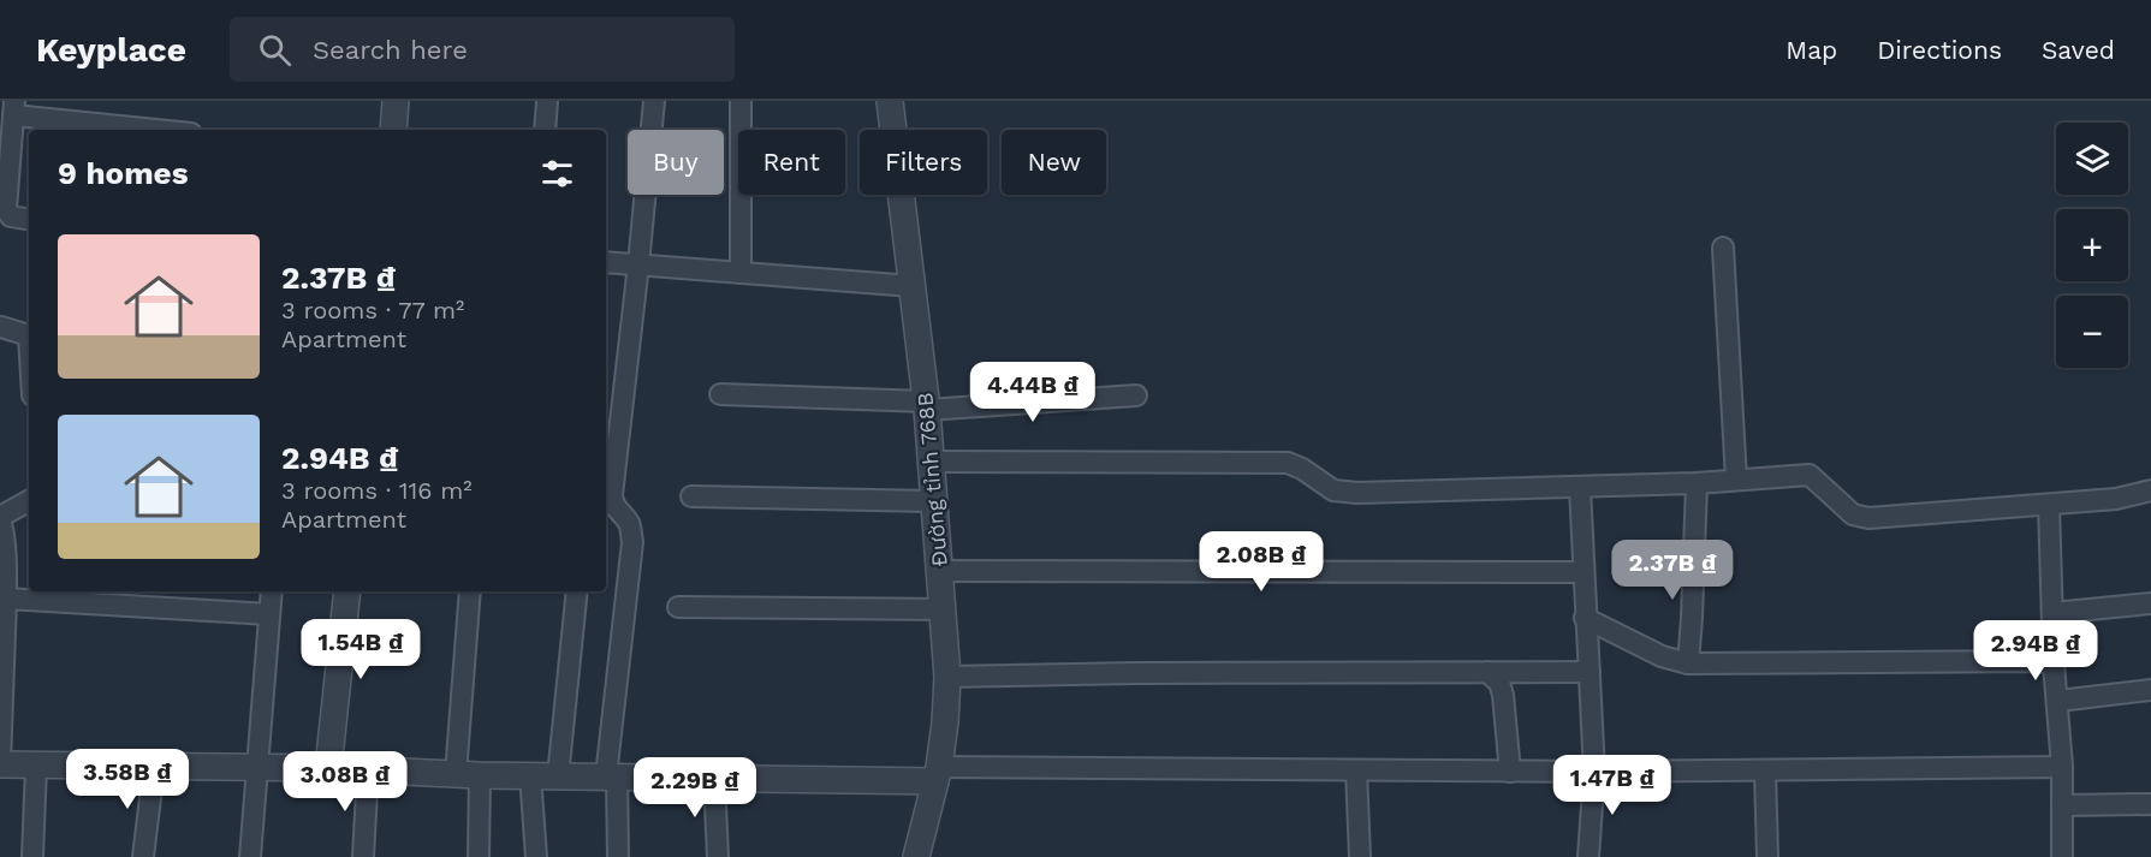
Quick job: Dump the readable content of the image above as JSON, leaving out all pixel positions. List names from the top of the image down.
{
  "streets": {
    "street": ["Đường tỉnh 768B"]
  },
  "page": {
    "header": "Keyplace",
    "search": "Search here",
    "nav": ["Map", "Directions", "Saved"],
    "map_buttons": ["+", "−"],
    "chip": [
      "Buy",
      "Rent",
      "Filters",
      "New"
    ],
    "heading": "9 homes",
    "list": [
      {
        "name": "2.37B ₫",
        "note": "3 rooms · 77 m² · Apartment"
      },
      {
        "name": "2.94B ₫",
        "note": "3 rooms · 116 m² · Apartment"
      }
    ],
    "price": [
      "4.44B ₫",
      "2.08B ₫",
      "2.37B ₫",
      "1.54B ₫",
      "2.94B ₫",
      "3.58B ₫",
      "3.08B ₫",
      "1.47B ₫",
      "2.29B ₫"
    ]
  }
}
